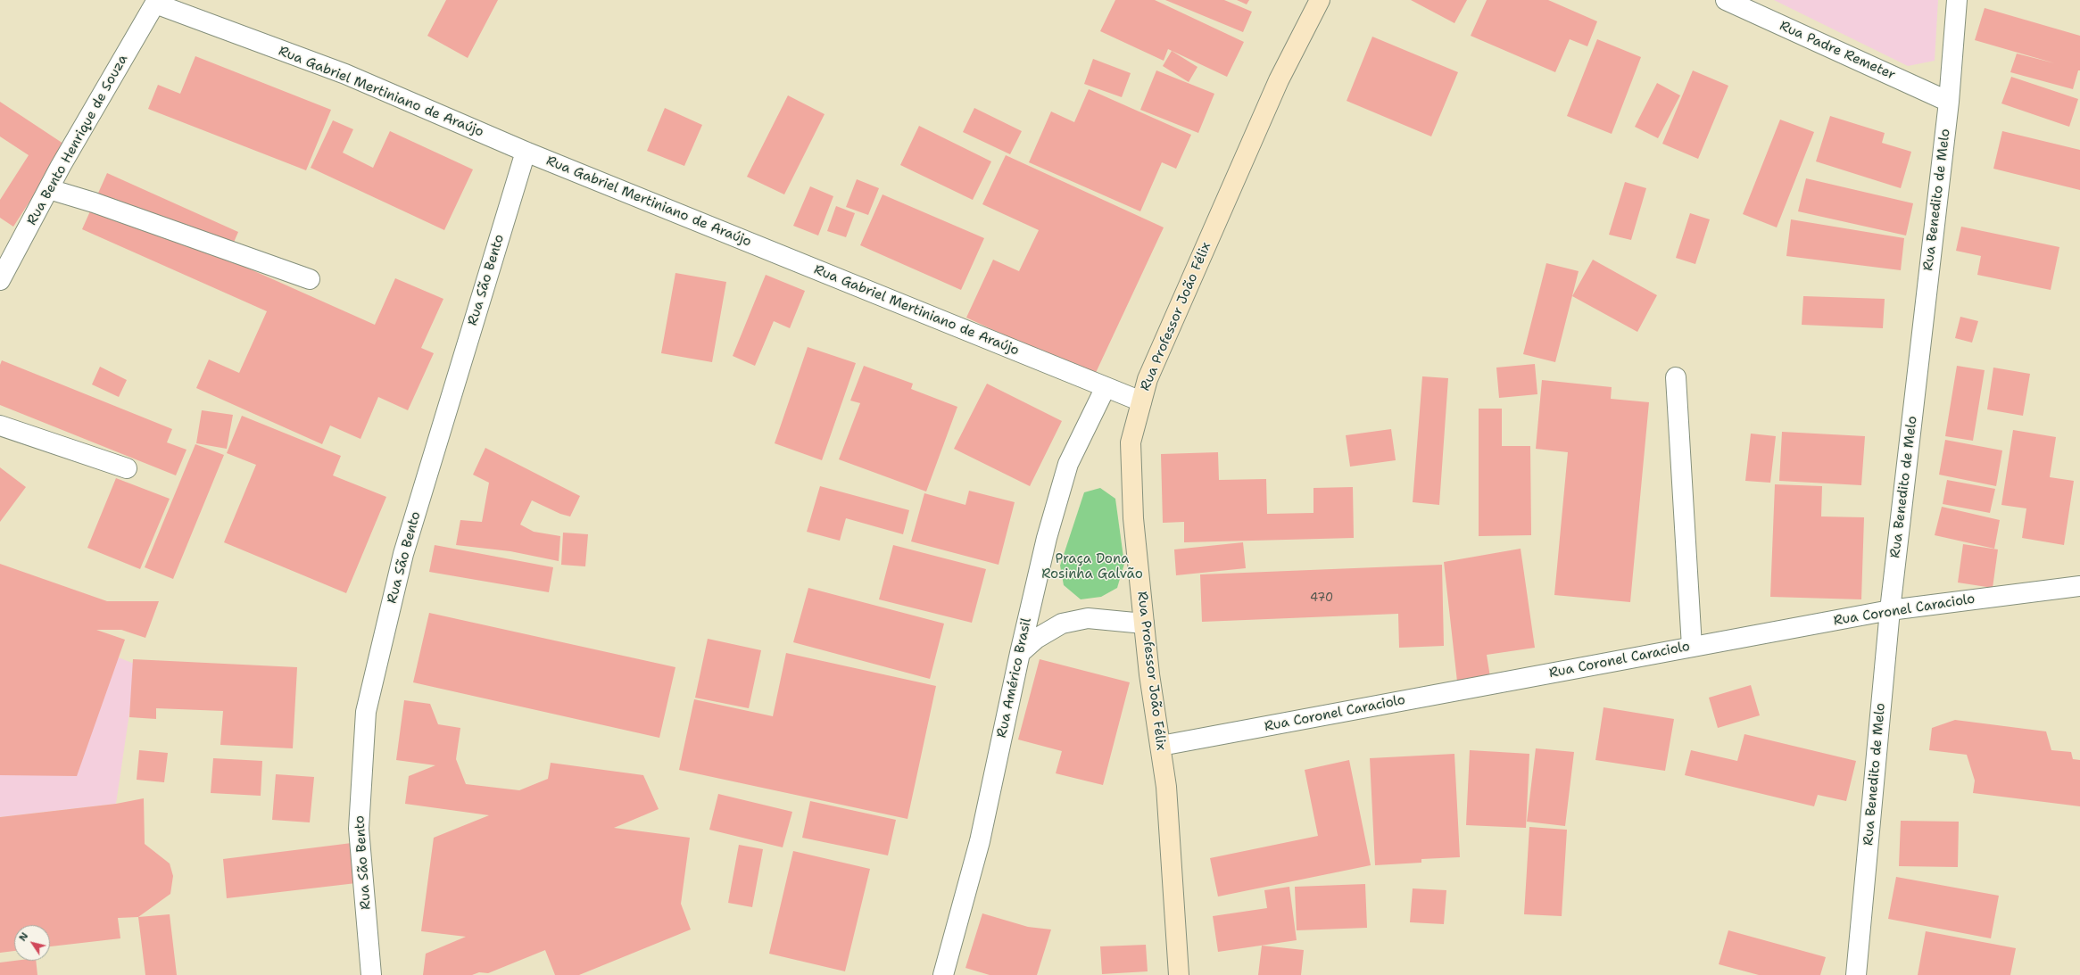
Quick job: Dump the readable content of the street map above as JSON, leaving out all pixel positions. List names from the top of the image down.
{
  "streets": {
    "street": [
      "Rua Padre Remeter",
      "Rua Gabriel Mertiniano de Araújo",
      "Rua Bento Henrique de Souza",
      "Rua Benedito de Melo",
      "Rua São Bento",
      "Rua Professor João Félix",
      "Rua Coronel Caraciolo",
      "Rua Américo Brasil"
    ]
  },
  "crossings": [
    ["Rua Padre Remeter", "Rua Benedito de Melo"],
    ["Rua Gabriel Mertiniano de Araújo", "Rua Bento Henrique de Souza"],
    ["Rua Gabriel Mertiniano de Araújo", "Rua São Bento"],
    ["Rua Gabriel Mertiniano de Araújo", "Rua Professor João Félix"],
    ["Rua Gabriel Mertiniano de Araújo", "Rua Américo Brasil"],
    ["Rua Benedito de Melo", "Rua Coronel Caraciolo"],
    ["Rua Professor João Félix", "Rua Coronel Caraciolo"]
  ],
  "parks": ["Praça Dona Rosinha Galvão"],
  "house_numbers": ["470"],
  "north": "top left"
}
